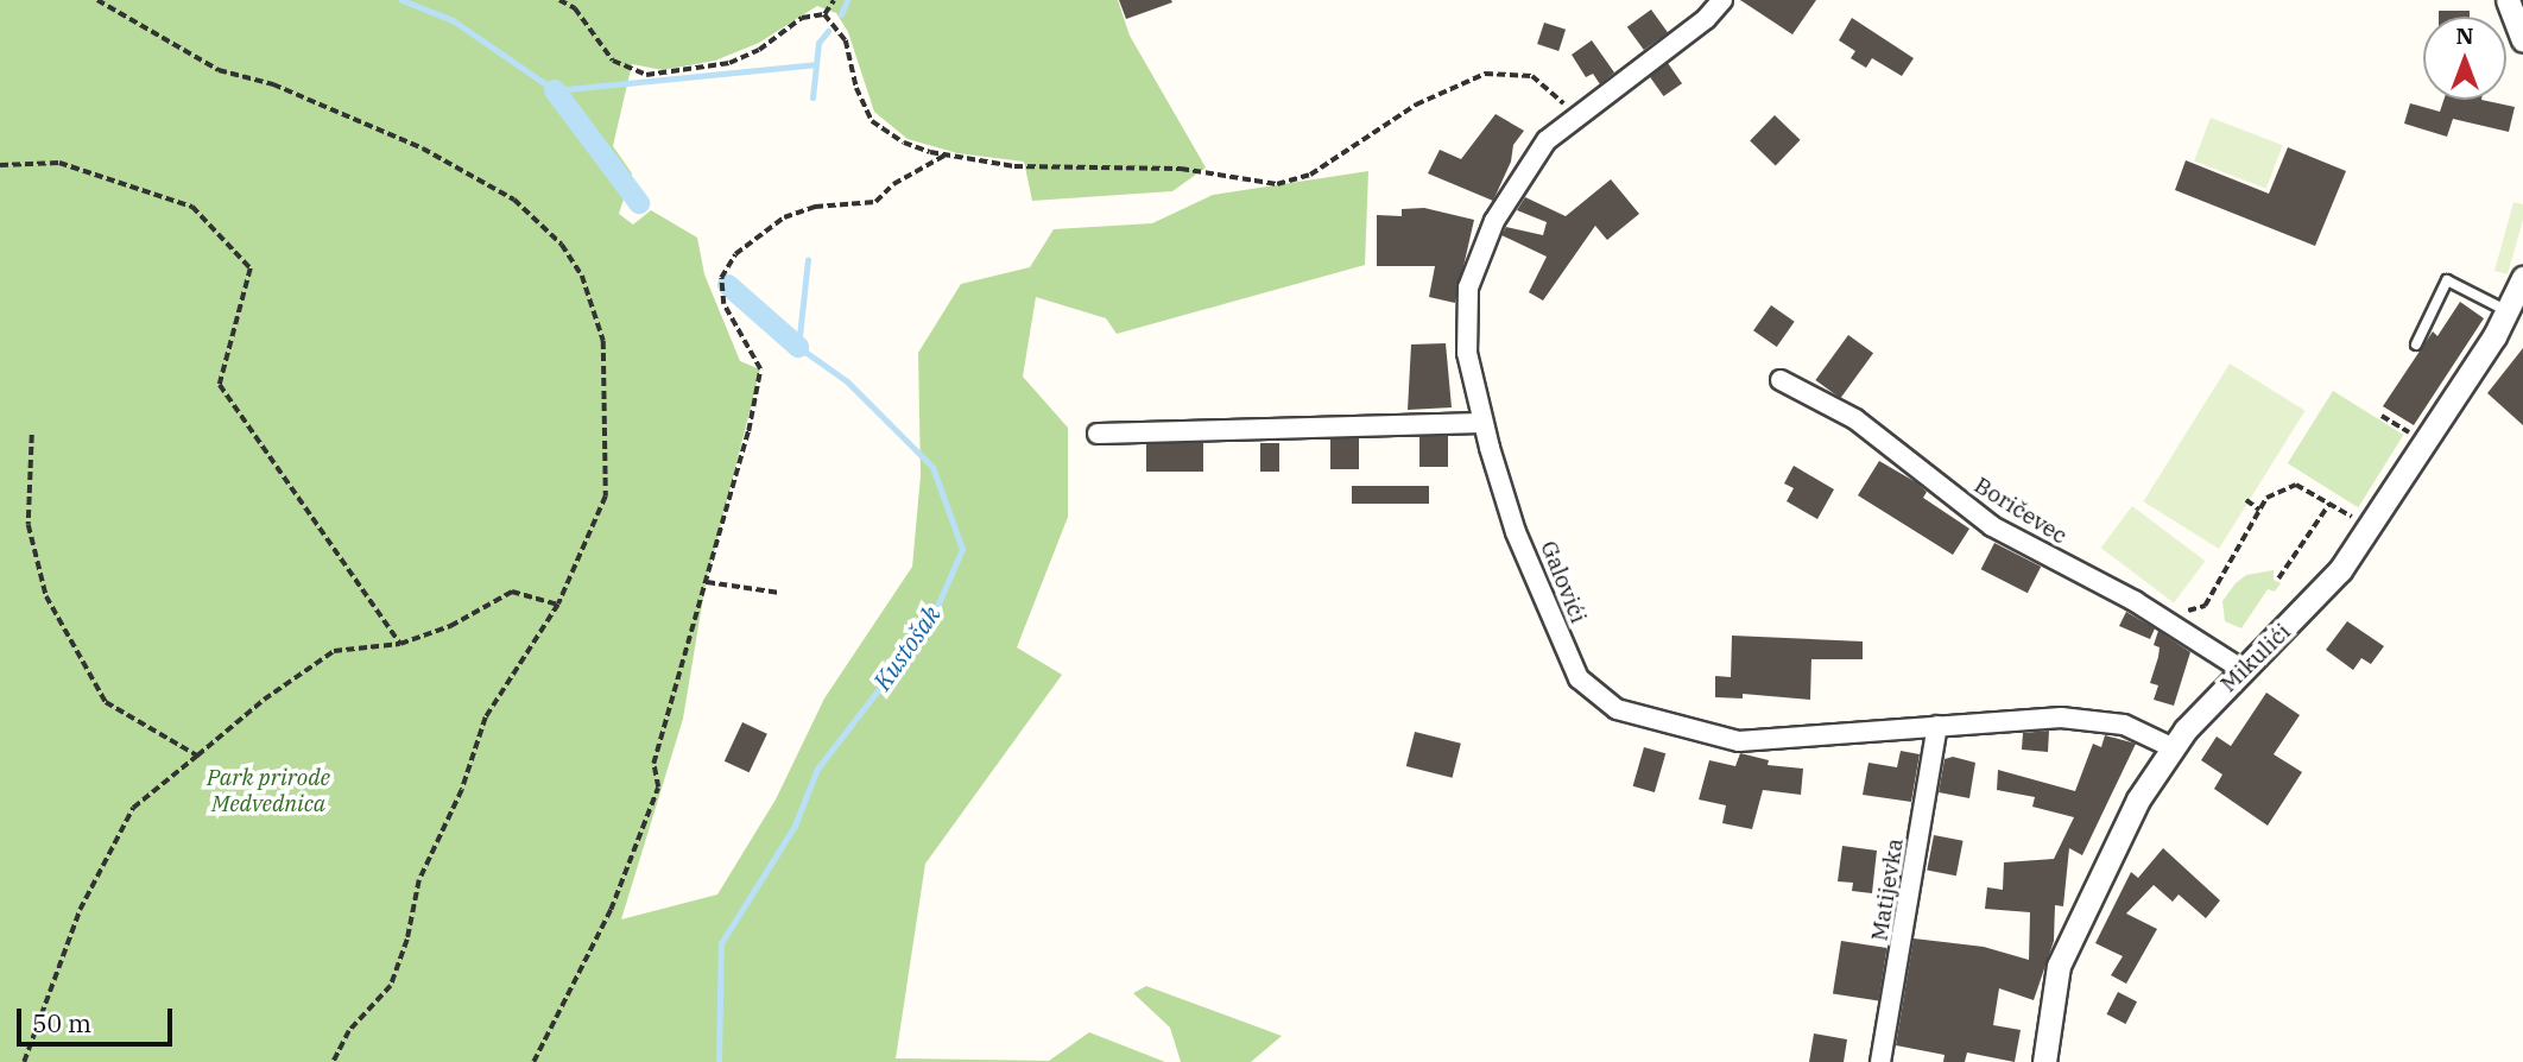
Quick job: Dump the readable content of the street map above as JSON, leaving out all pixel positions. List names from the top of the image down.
{
  "streets": {
    "street": [
      "Boričevec",
      "Galovići",
      "Mikulići",
      "Matijevka"
    ]
  },
  "crossings": [
    ["Boričevec", "Mikulići"],
    ["Galovići", "Mikulići"],
    ["Galovići", "Matijevka"]
  ],
  "water": ["Kustošak"],
  "parks": ["Park prirode Medvednica"],
  "scale_bar": "50 m",
  "north": "top"
}
